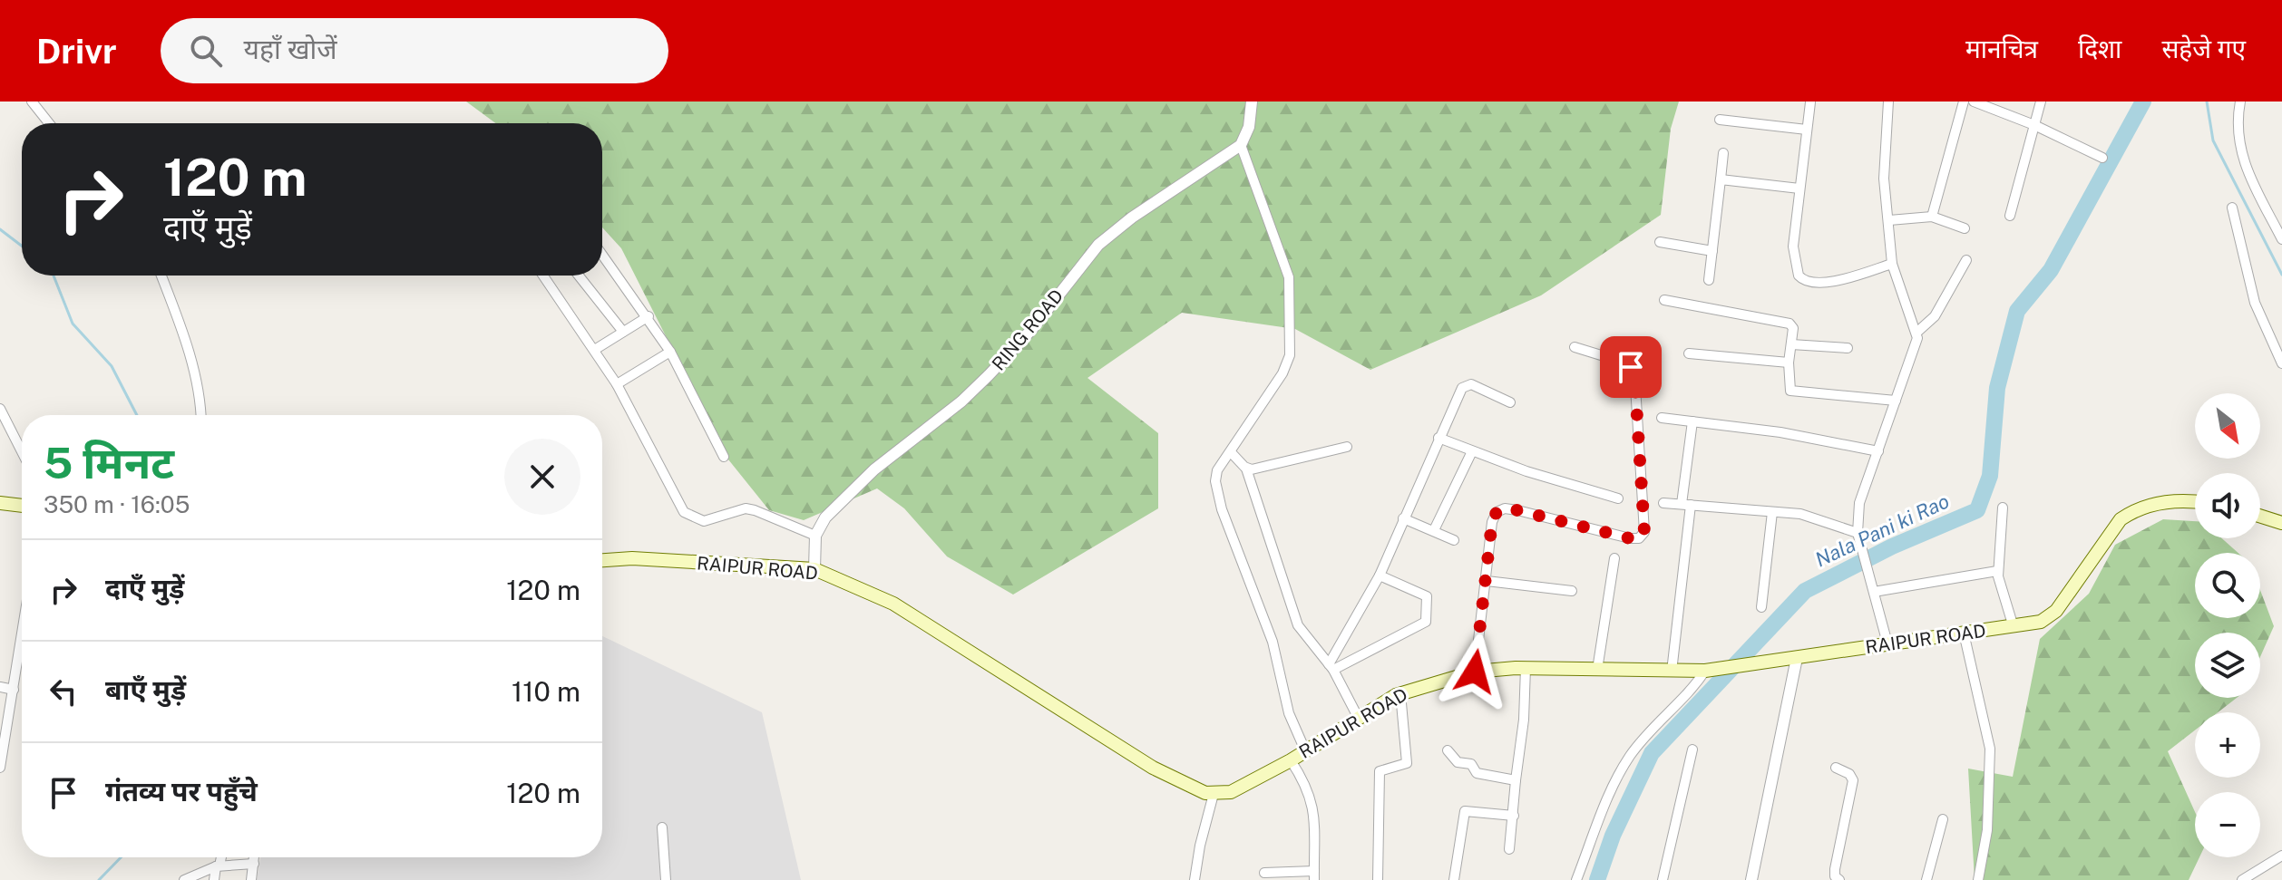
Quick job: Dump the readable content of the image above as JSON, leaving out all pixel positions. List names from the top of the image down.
{
  "streets": {
    "main road": ["RAIPUR ROAD"],
    "street": ["RING ROAD"]
  },
  "water": ["Nala Pani ki Rao"],
  "north": "bottom right",
  "page": {
    "header": "Drivr",
    "search": "यहाँ खोजें",
    "nav": ["मानचित्र", "दिशा", "सहेजे गए"],
    "turn": ["120 m", "दाएँ मुड़ें"],
    "map_buttons": ["+", "−"],
    "heading": ["5 मिनट", "350 m · 16:05"],
    "list": [
      {
        "name": "दाएँ मुड़ें",
        "value": "120 m"
      },
      {
        "name": "बाएँ मुड़ें",
        "value": "110 m"
      },
      {
        "name": "गंतव्य पर पहुँचे",
        "value": "120 m"
      }
    ]
  }
}
